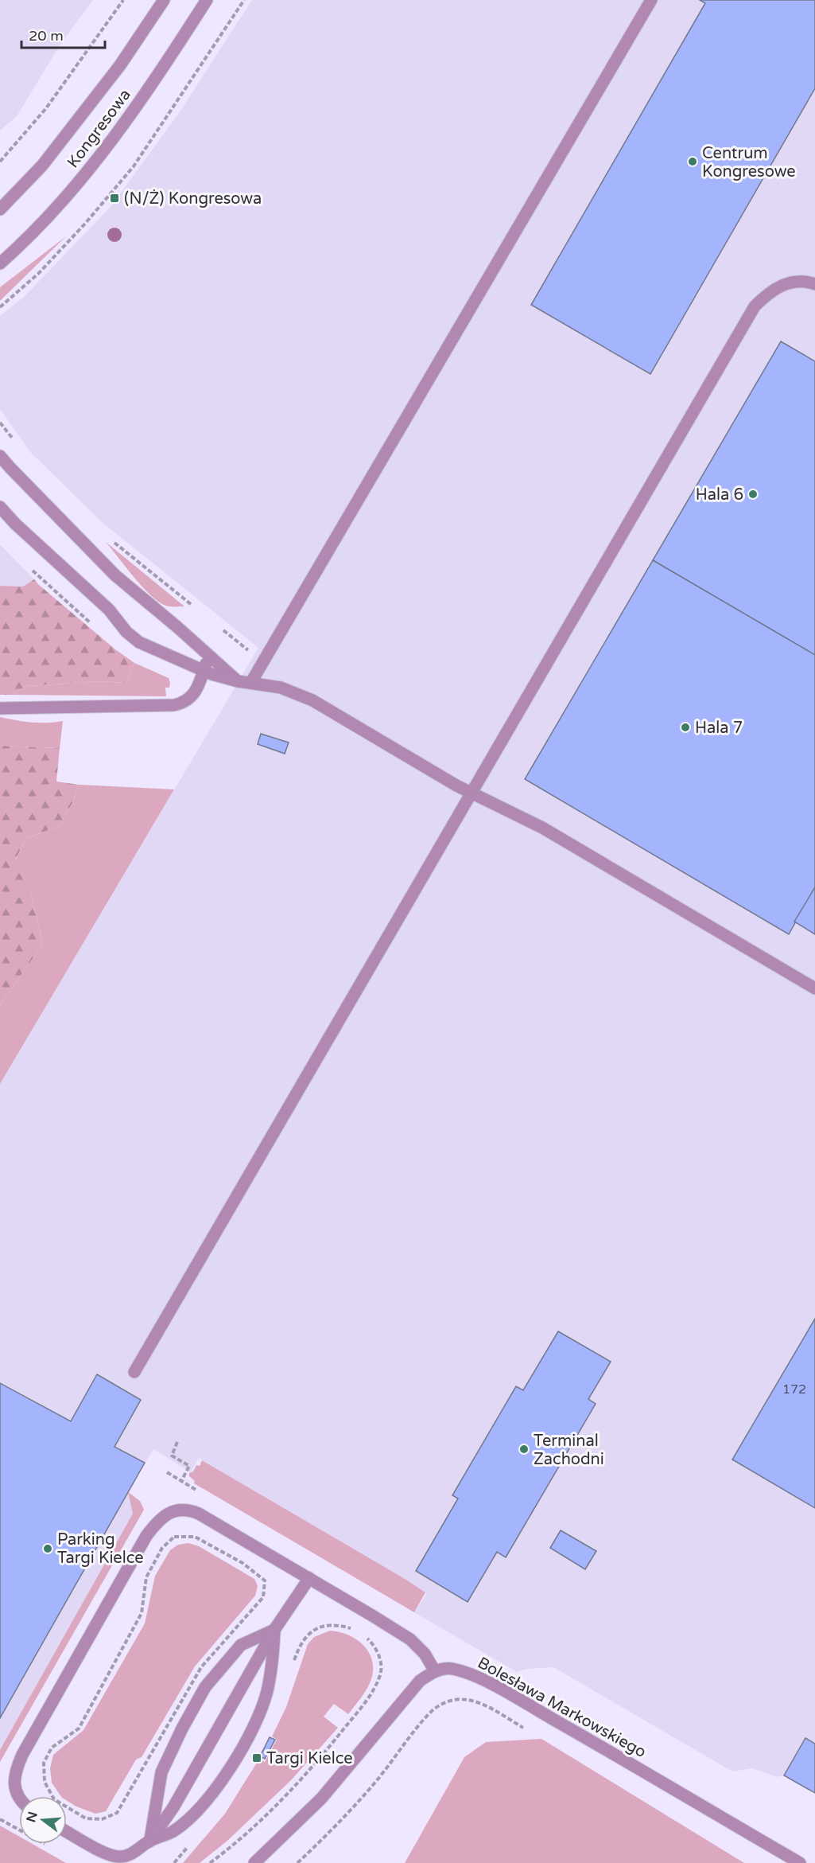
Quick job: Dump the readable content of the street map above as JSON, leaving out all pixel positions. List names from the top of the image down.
{
  "streets": {
    "street": ["Kongresowa", "Bolesława Markowskiego"]
  },
  "places": {
    "other": [
      "Centrum Kongresowe",
      "Hala 6",
      "Hala 7",
      "Terminal Zachodni",
      "Parking Targi Kielce"
    ],
    "transit": ["(N/Ż) Kongresowa", "Targi Kielce"]
  },
  "house_numbers": ["172"],
  "scale_bar": "20 m",
  "north": "left"
}
